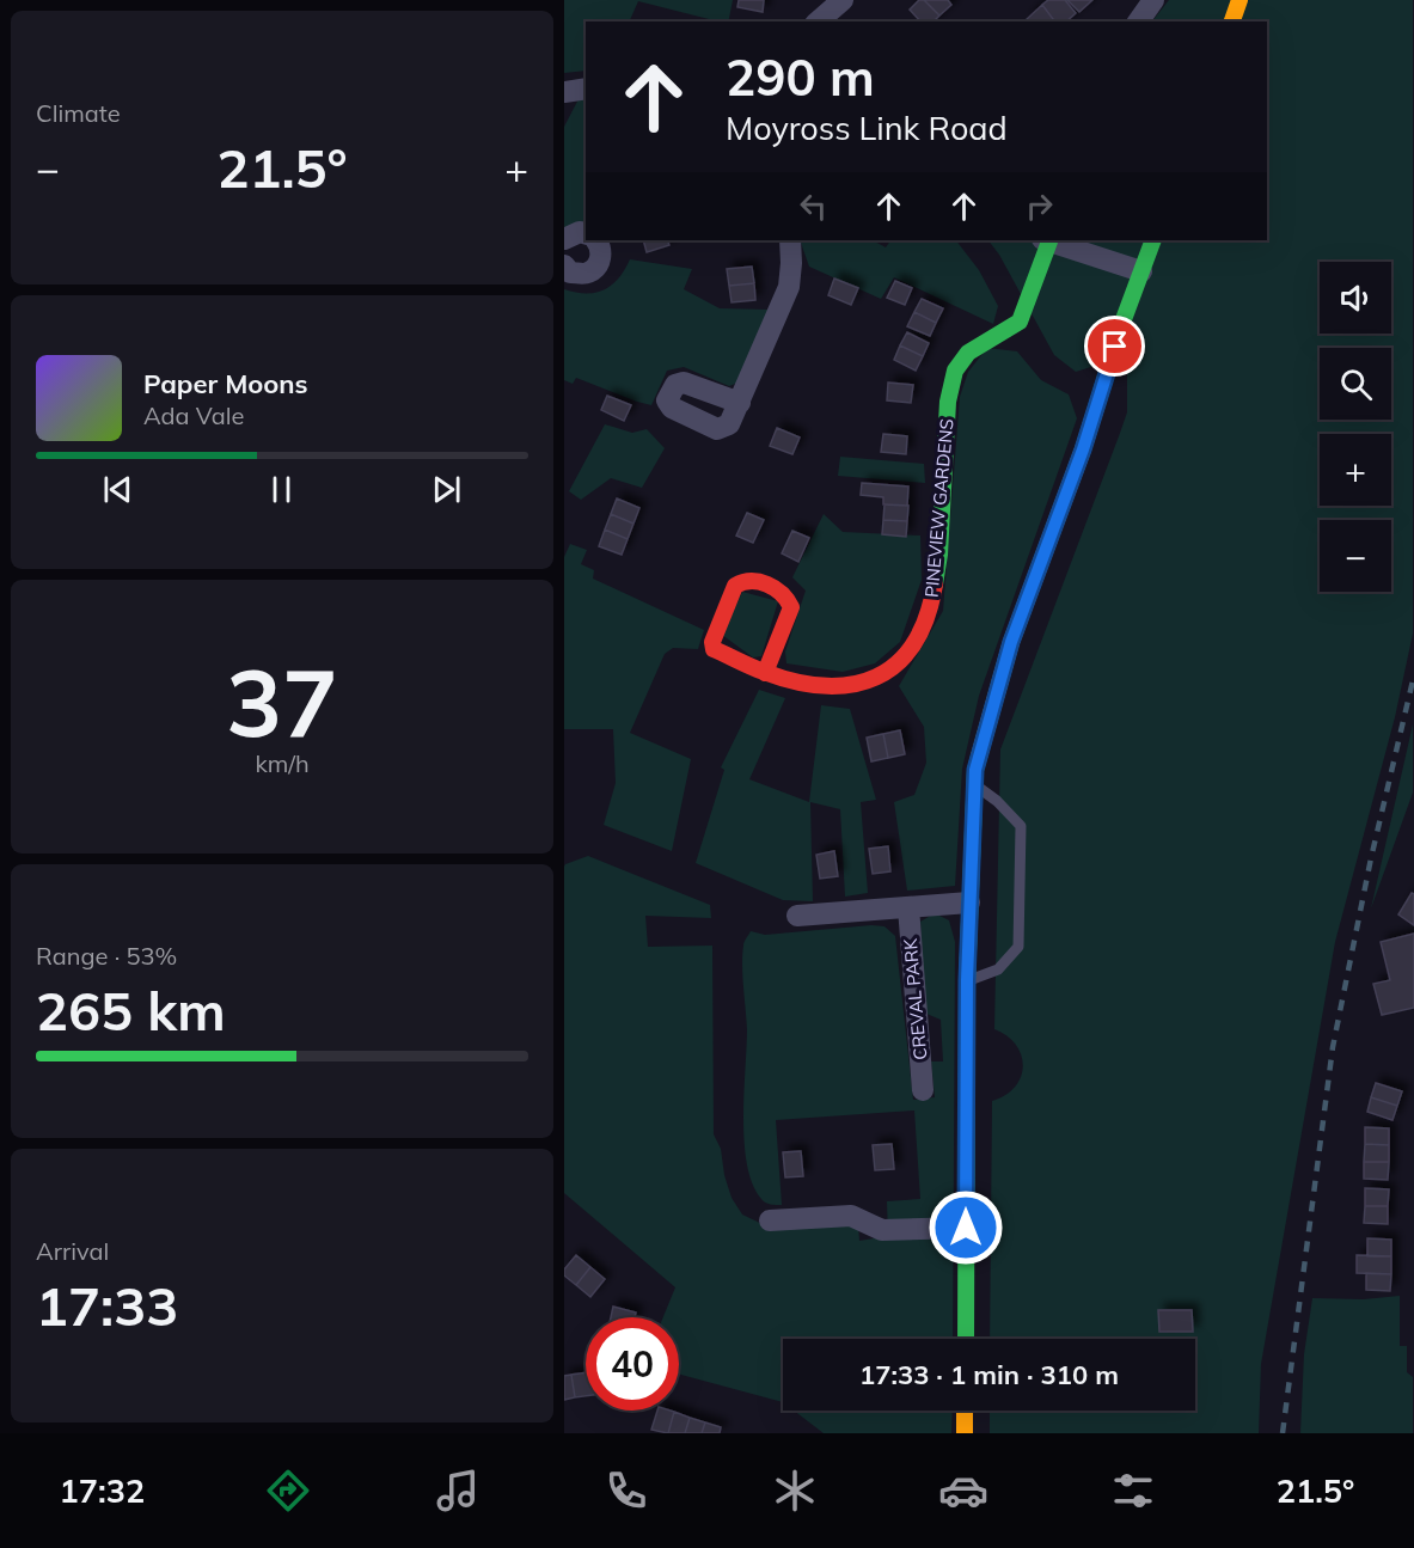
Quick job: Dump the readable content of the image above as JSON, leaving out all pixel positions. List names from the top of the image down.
{
  "streets": {
    "street": ["PINEVIEW GARDENS", "CREVAL PARK"]
  },
  "page": {
    "tile": [
      "Climate",
      ["37", "km/h"],
      ["Range · 53%", "265 km"],
      ["Arrival", "17:33"]
    ],
    "turn": ["290 m", "Moyross Link Road"],
    "heat": ["−", "21.5°", "+"],
    "map_buttons": ["+", "−"],
    "song": ["Paper Moons", "Ada Vale"],
    "limit": "40",
    "trip": "17:33 · 1 min · 310 m",
    "tabs": ["17:32", "21.5°"]
  }
}
